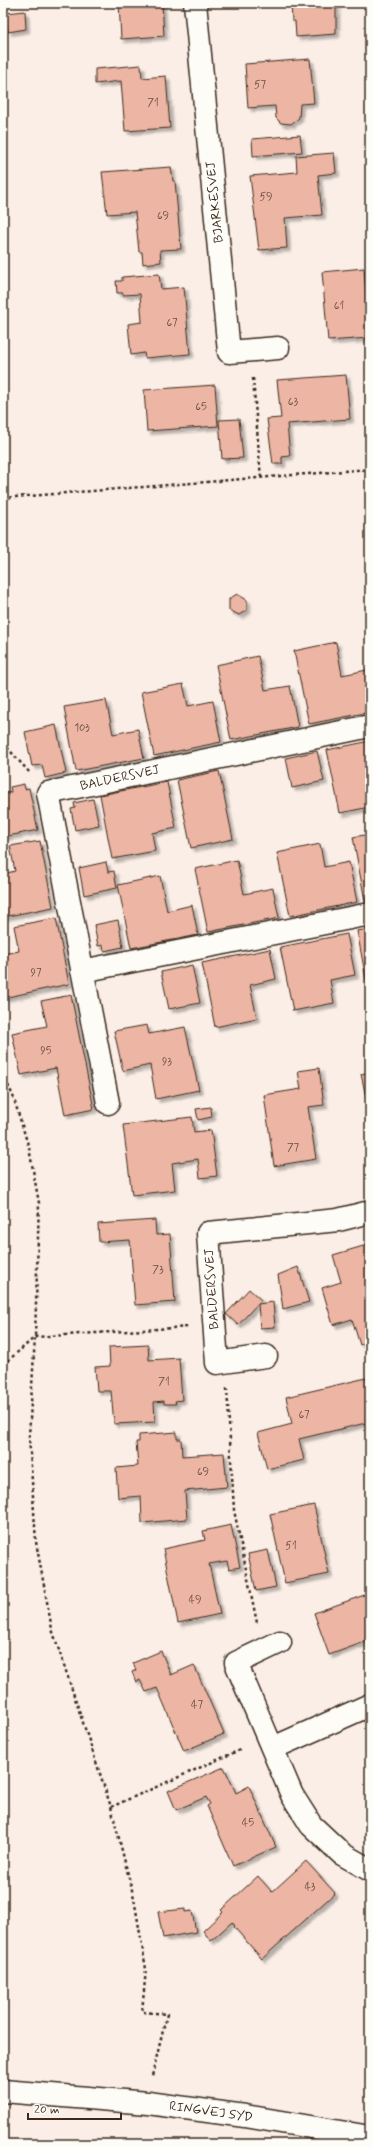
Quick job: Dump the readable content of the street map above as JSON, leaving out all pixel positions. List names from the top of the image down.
{
  "streets": {
    "street": ["BJARKESVEJ", "BALDERSVEJ", "RINGVEJ SYD"]
  },
  "house_numbers": [
    "57",
    "71",
    "59",
    "69",
    "61",
    "67",
    "63",
    "65",
    "103",
    "97",
    "95",
    "93",
    "77",
    "73",
    "71",
    "67",
    "69",
    "51",
    "49",
    "47",
    "45",
    "43"
  ],
  "scale_bar": "20 m"
}
